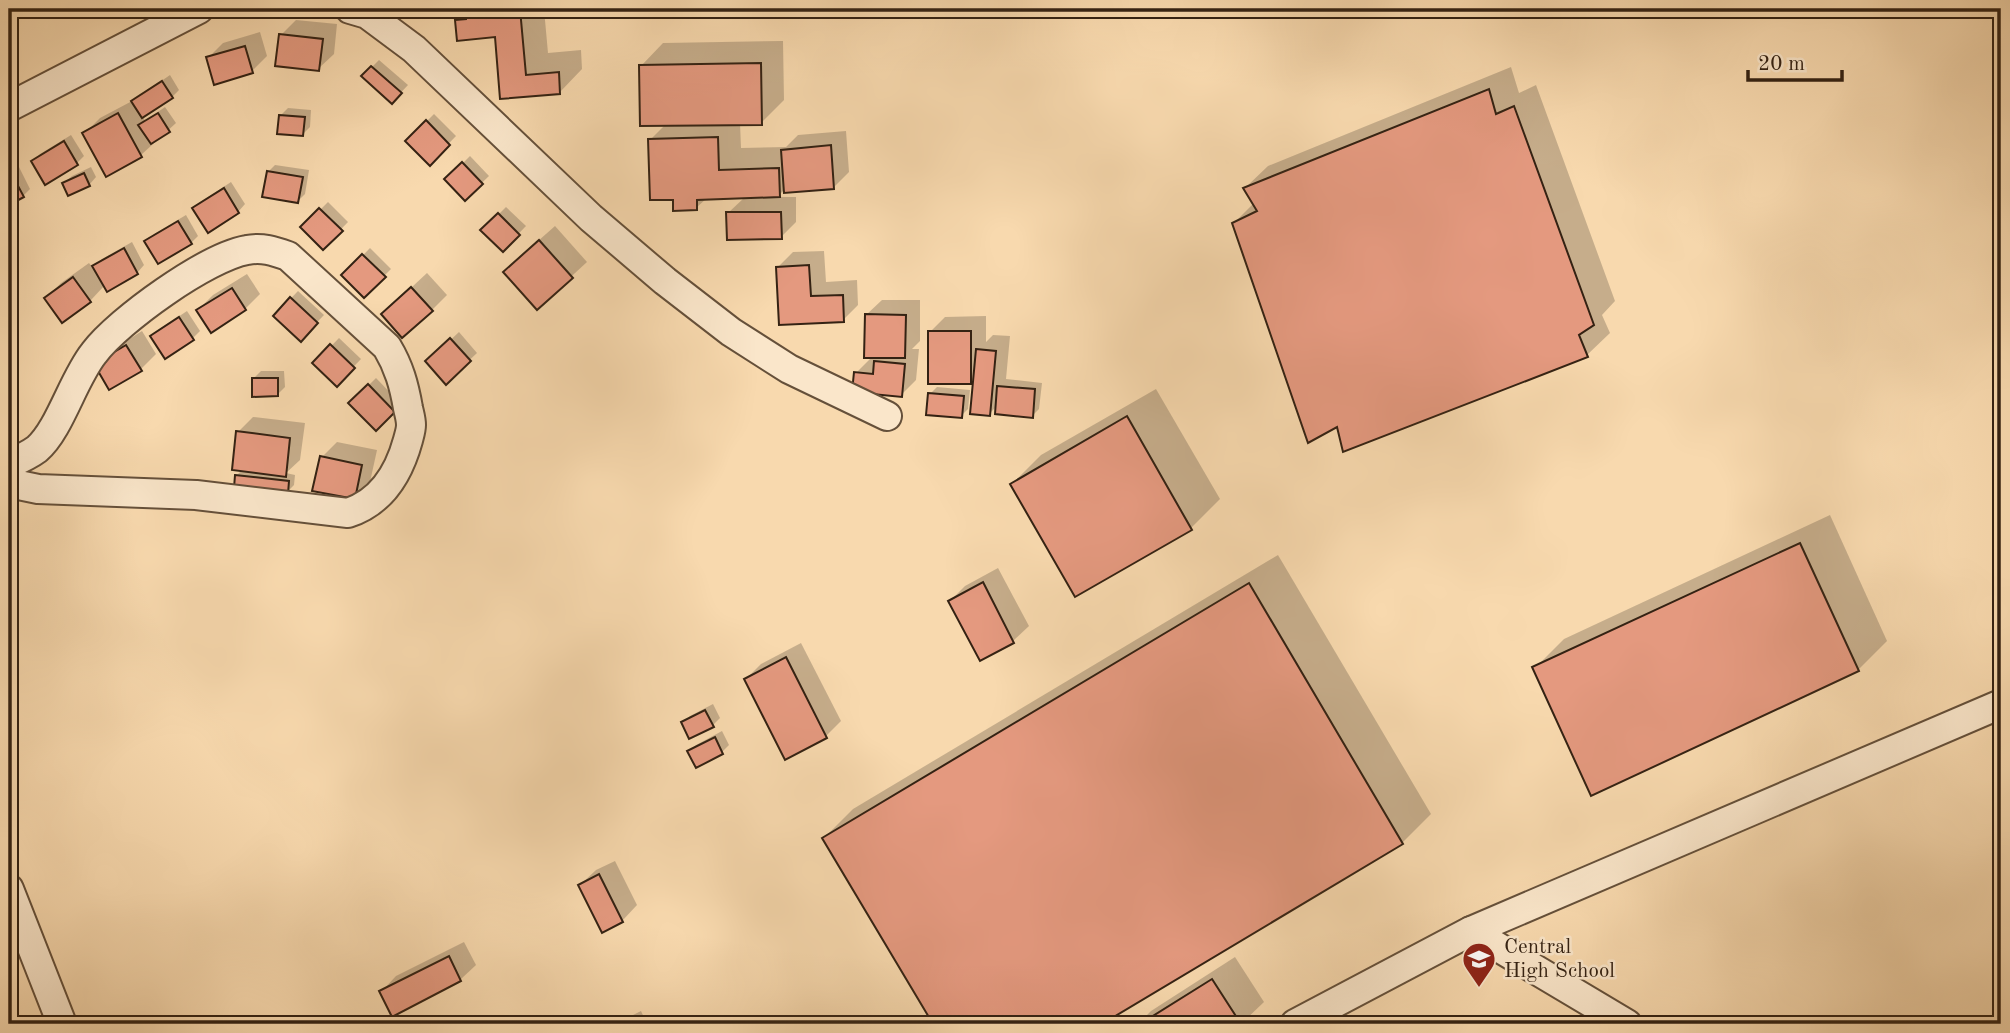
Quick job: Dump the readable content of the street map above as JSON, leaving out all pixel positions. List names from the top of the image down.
{
  "places": {
    "school or university": ["Central High School"]
  },
  "scale_bar": "20 m"
}
